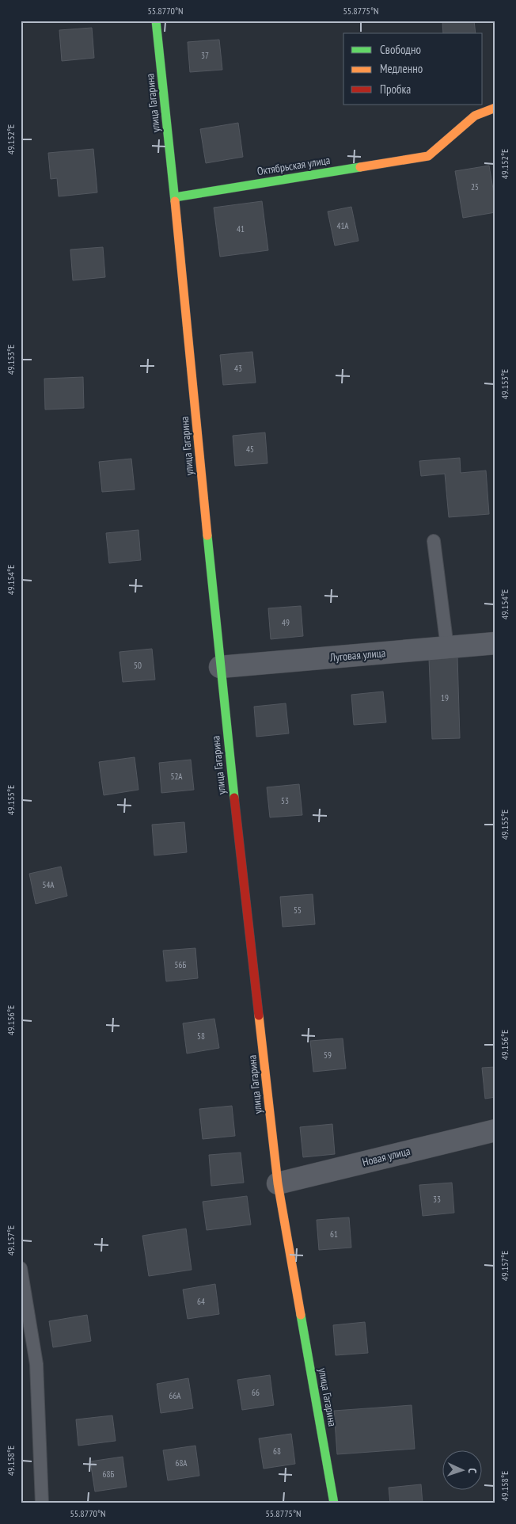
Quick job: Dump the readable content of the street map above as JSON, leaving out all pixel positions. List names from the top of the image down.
{
  "streets": {
    "street": [
      "улица Гагарина",
      "Октябрьская улица",
      "Луговая улица",
      "Новая улица"
    ]
  },
  "crossings": [
    ["улица Гагарина", "Октябрьская улица"],
    ["улица Гагарина", "Луговая улица"],
    ["улица Гагарина", "Новая улица"]
  ],
  "house_numbers": [
    "37",
    "25",
    "41А",
    "41",
    "43",
    "45",
    "49",
    "50",
    "19",
    "52А",
    "53",
    "54А",
    "55",
    "56Б",
    "58",
    "59",
    "33",
    "61",
    "64",
    "66",
    "66А",
    "68",
    "68А",
    "68Б"
  ],
  "legend": ["Свободно", "Медленно", "Пробка"],
  "north": "right",
  "coordinates": [
    "55.8770°N",
    "55.8775°N",
    "49.152°E",
    "49.153°E",
    "49.154°E",
    "49.155°E",
    "49.156°E",
    "49.157°E",
    "49.158°E"
  ]
}
